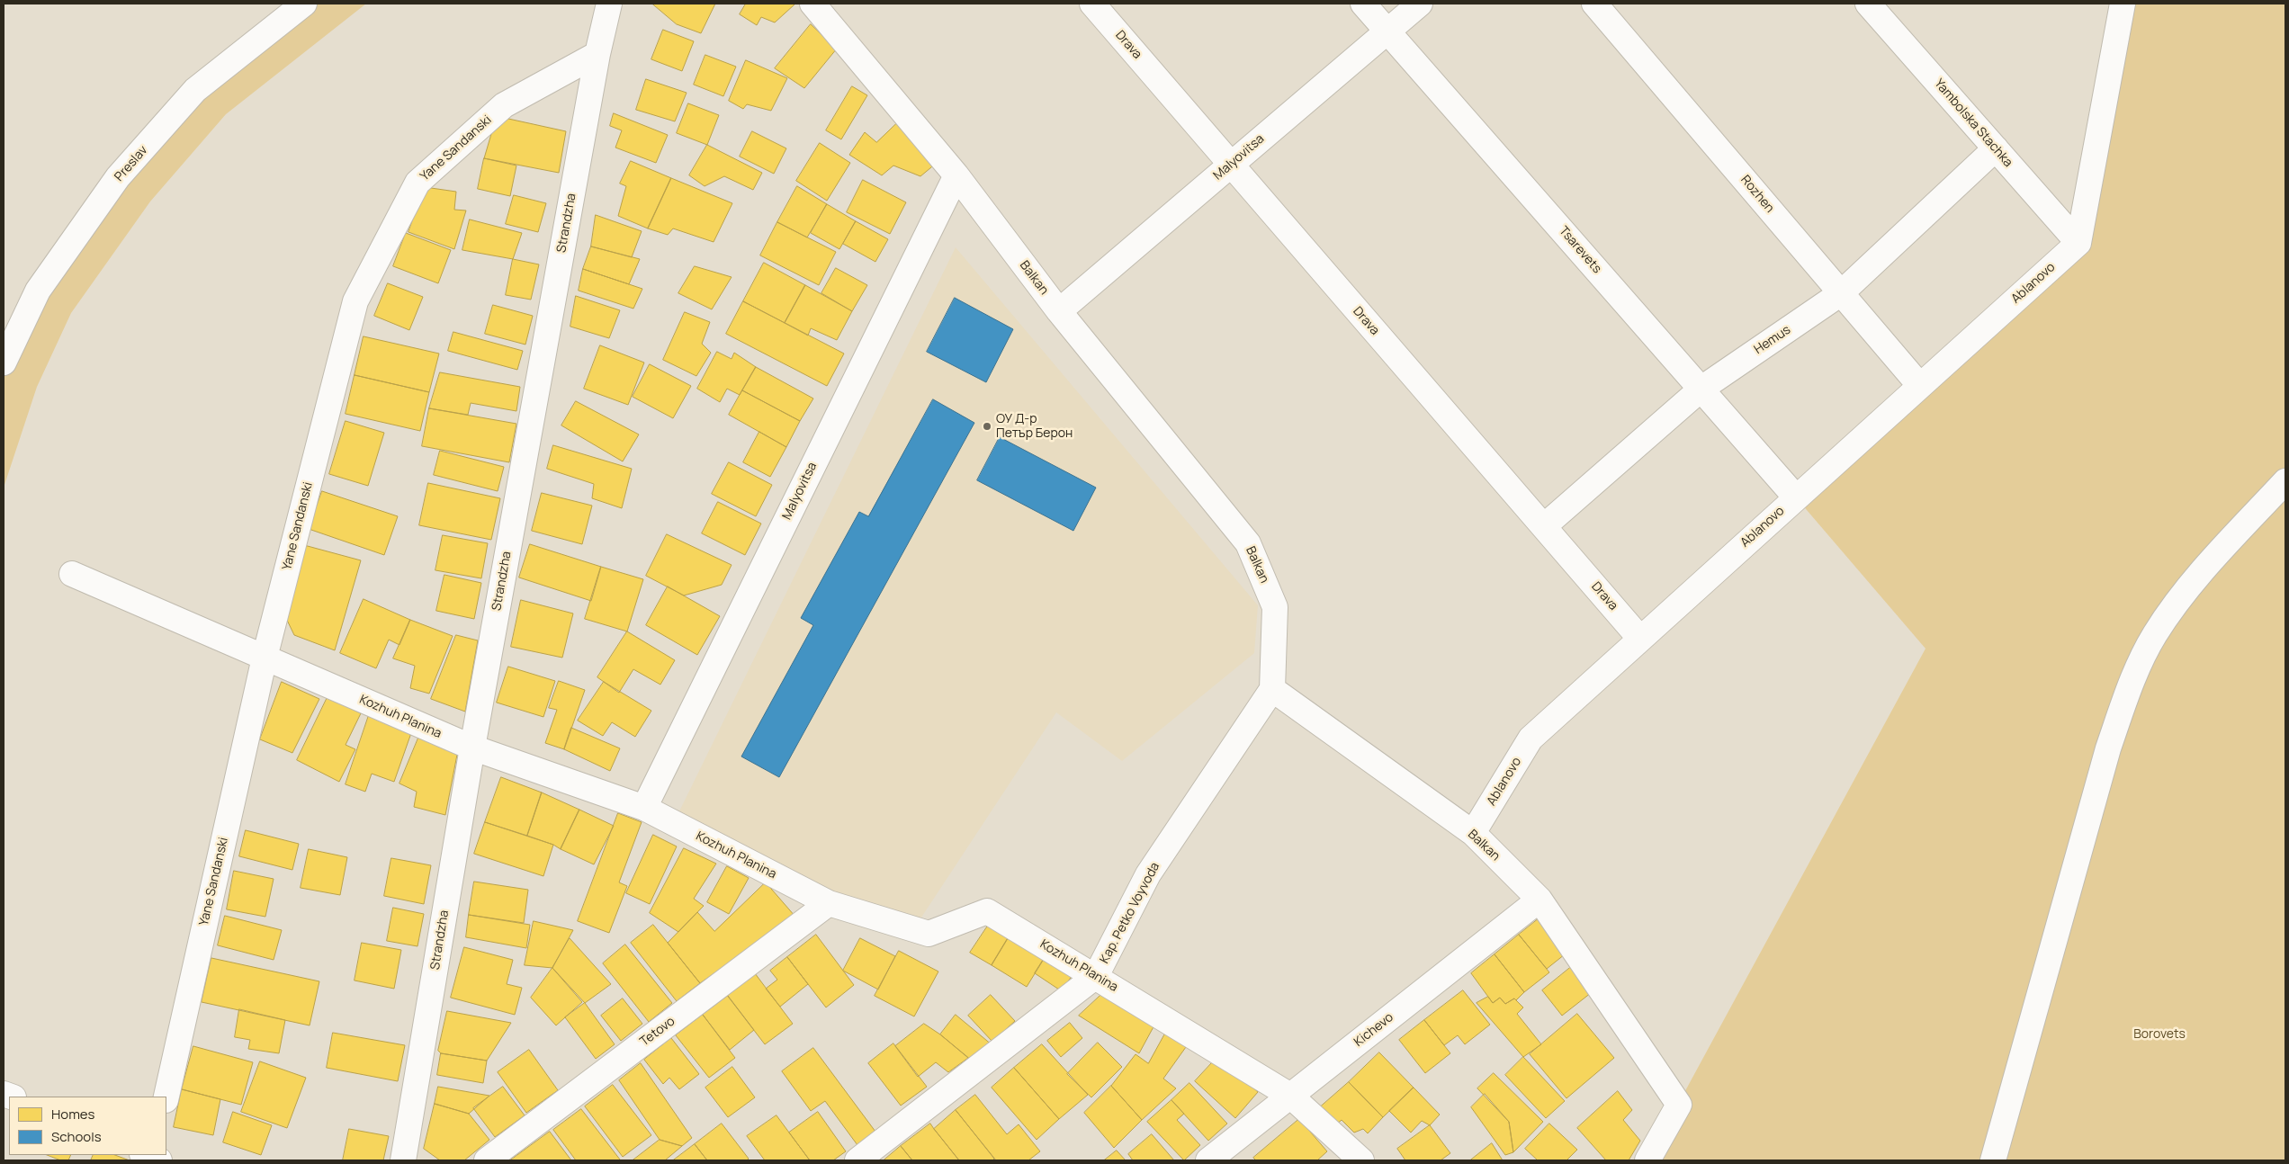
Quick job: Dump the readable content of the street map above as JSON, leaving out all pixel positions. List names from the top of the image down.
{
  "streets": {
    "street": [
      "Drava",
      "Yambolska Stachka",
      "Yane Sandanski",
      "Malyovitsa",
      "Preslav",
      "Rozhen",
      "Strandzha",
      "Tsarevets",
      "Balkan",
      "Ablanovo",
      "Hemus",
      "Kozhuh Planina",
      "Kap. Petko Voyvoda",
      "Kichevo",
      "Tetovo"
    ]
  },
  "crossings": [
    ["Drava", "Malyovitsa"],
    ["Drava", "Ablanovo"],
    ["Drava", "Hemus"],
    ["Yambolska Stachka", "Ablanovo"],
    ["Yambolska Stachka", "Hemus"],
    ["Yane Sandanski", "Strandzha"],
    ["Yane Sandanski", "Kozhuh Planina"],
    ["Malyovitsa", "Tsarevets"],
    ["Malyovitsa", "Balkan"],
    ["Malyovitsa", "Kozhuh Planina"],
    ["Rozhen", "Ablanovo"],
    ["Rozhen", "Hemus"],
    ["Strandzha", "Kozhuh Planina"],
    ["Tsarevets", "Ablanovo"],
    ["Tsarevets", "Hemus"],
    ["Balkan", "Ablanovo"],
    ["Balkan", "Kap. Petko Voyvoda"],
    ["Balkan", "Kichevo"],
    ["Kozhuh Planina", "Kap. Petko Voyvoda"],
    ["Kozhuh Planina", "Kichevo"],
    ["Kozhuh Planina", "Tetovo"]
  ],
  "parks": ["Borovets"],
  "places": ["ОУ Д-р Петър Берон"],
  "legend": ["Homes", "Schools"]
}
